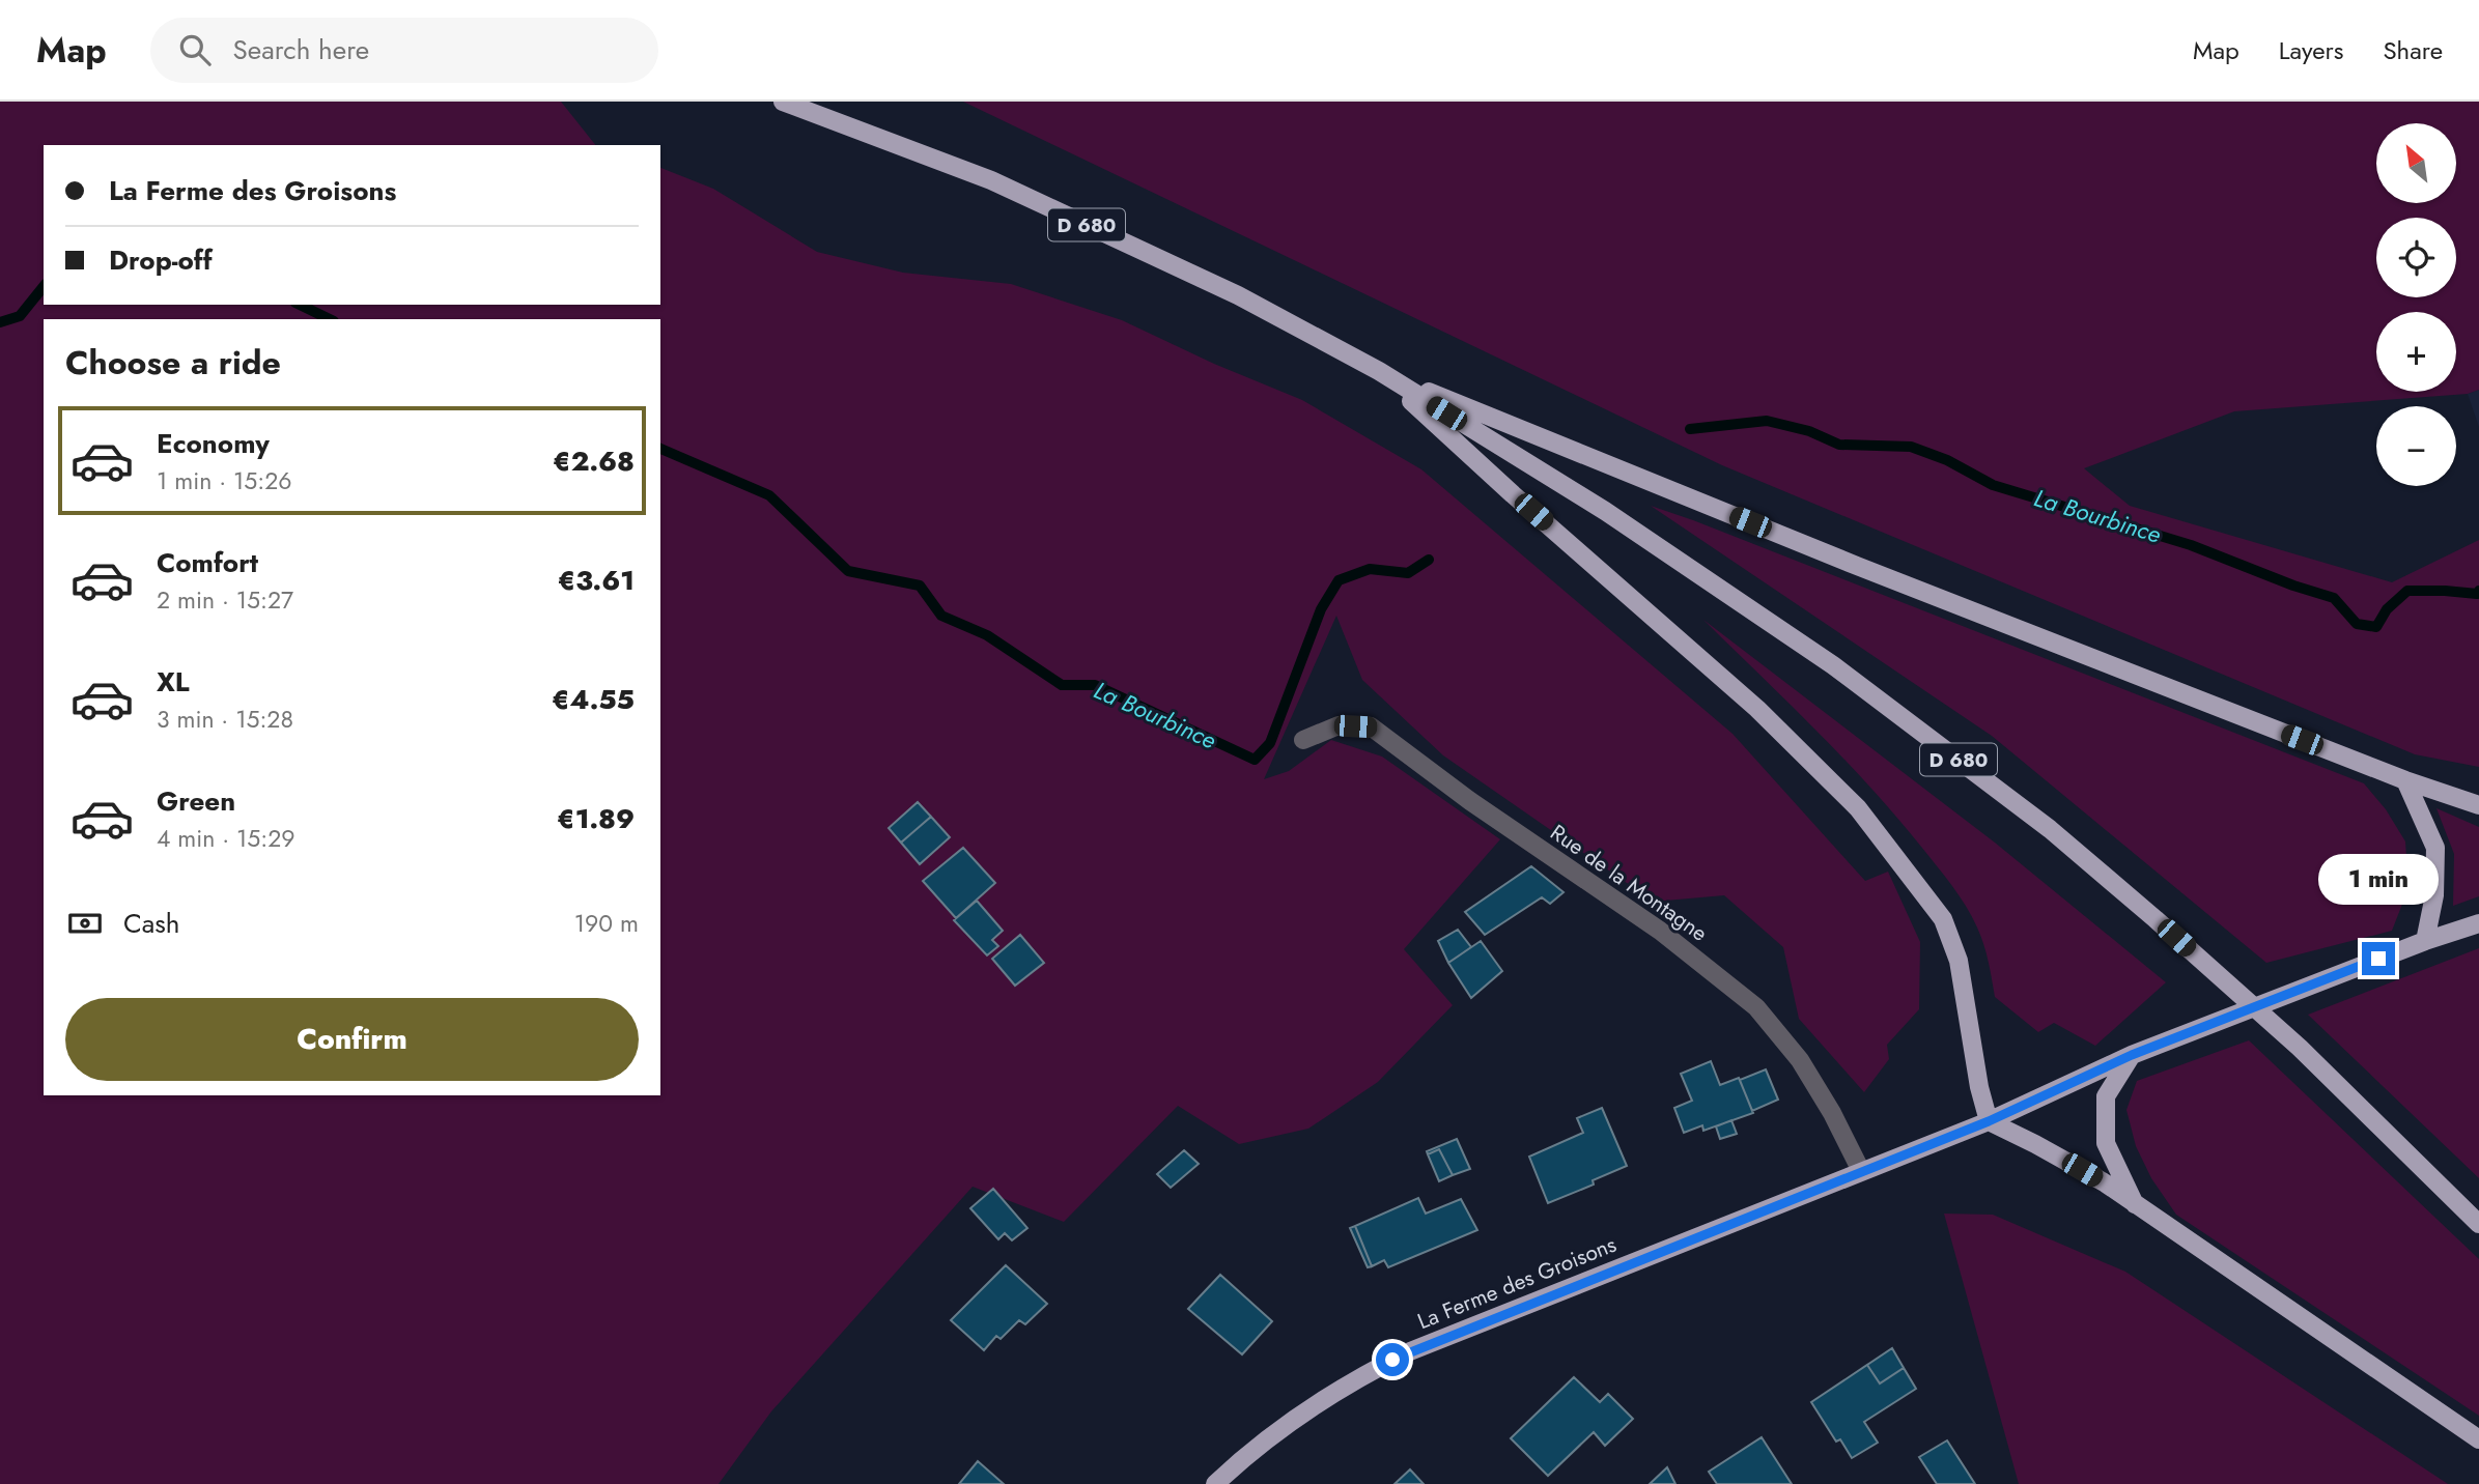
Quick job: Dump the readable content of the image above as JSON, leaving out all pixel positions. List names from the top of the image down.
{
  "streets": {
    "main road": ["D 680", "La Ferme des Groisons"],
    "street": ["Rue de la Montagne"]
  },
  "crossings": [
    ["Rue de la Montagne", "La Ferme des Groisons"]
  ],
  "water": ["La Bourbince"],
  "north": "top left",
  "page": {
    "header": "Map",
    "search": "Search here",
    "nav": ["Map", "Layers", "Share"],
    "map_buttons": ["+", "−"],
    "banner": ["La Ferme des Groisons", "Drop-off"],
    "heading": "Choose a ride",
    "list": [
      {
        "name": "Economy",
        "note": "1 min · 15:26",
        "value": "€2.68"
      },
      {
        "name": "Comfort",
        "note": "2 min · 15:27",
        "value": "€3.61"
      },
      {
        "name": "XL",
        "note": "3 min · 15:28",
        "value": "€4.55"
      },
      {
        "name": "Green",
        "note": "4 min · 15:29",
        "value": "€1.89"
      }
    ],
    "bubble": "1 min",
    "pay": ["Cash", "190 m"],
    "buttons": "Confirm"
  }
}
